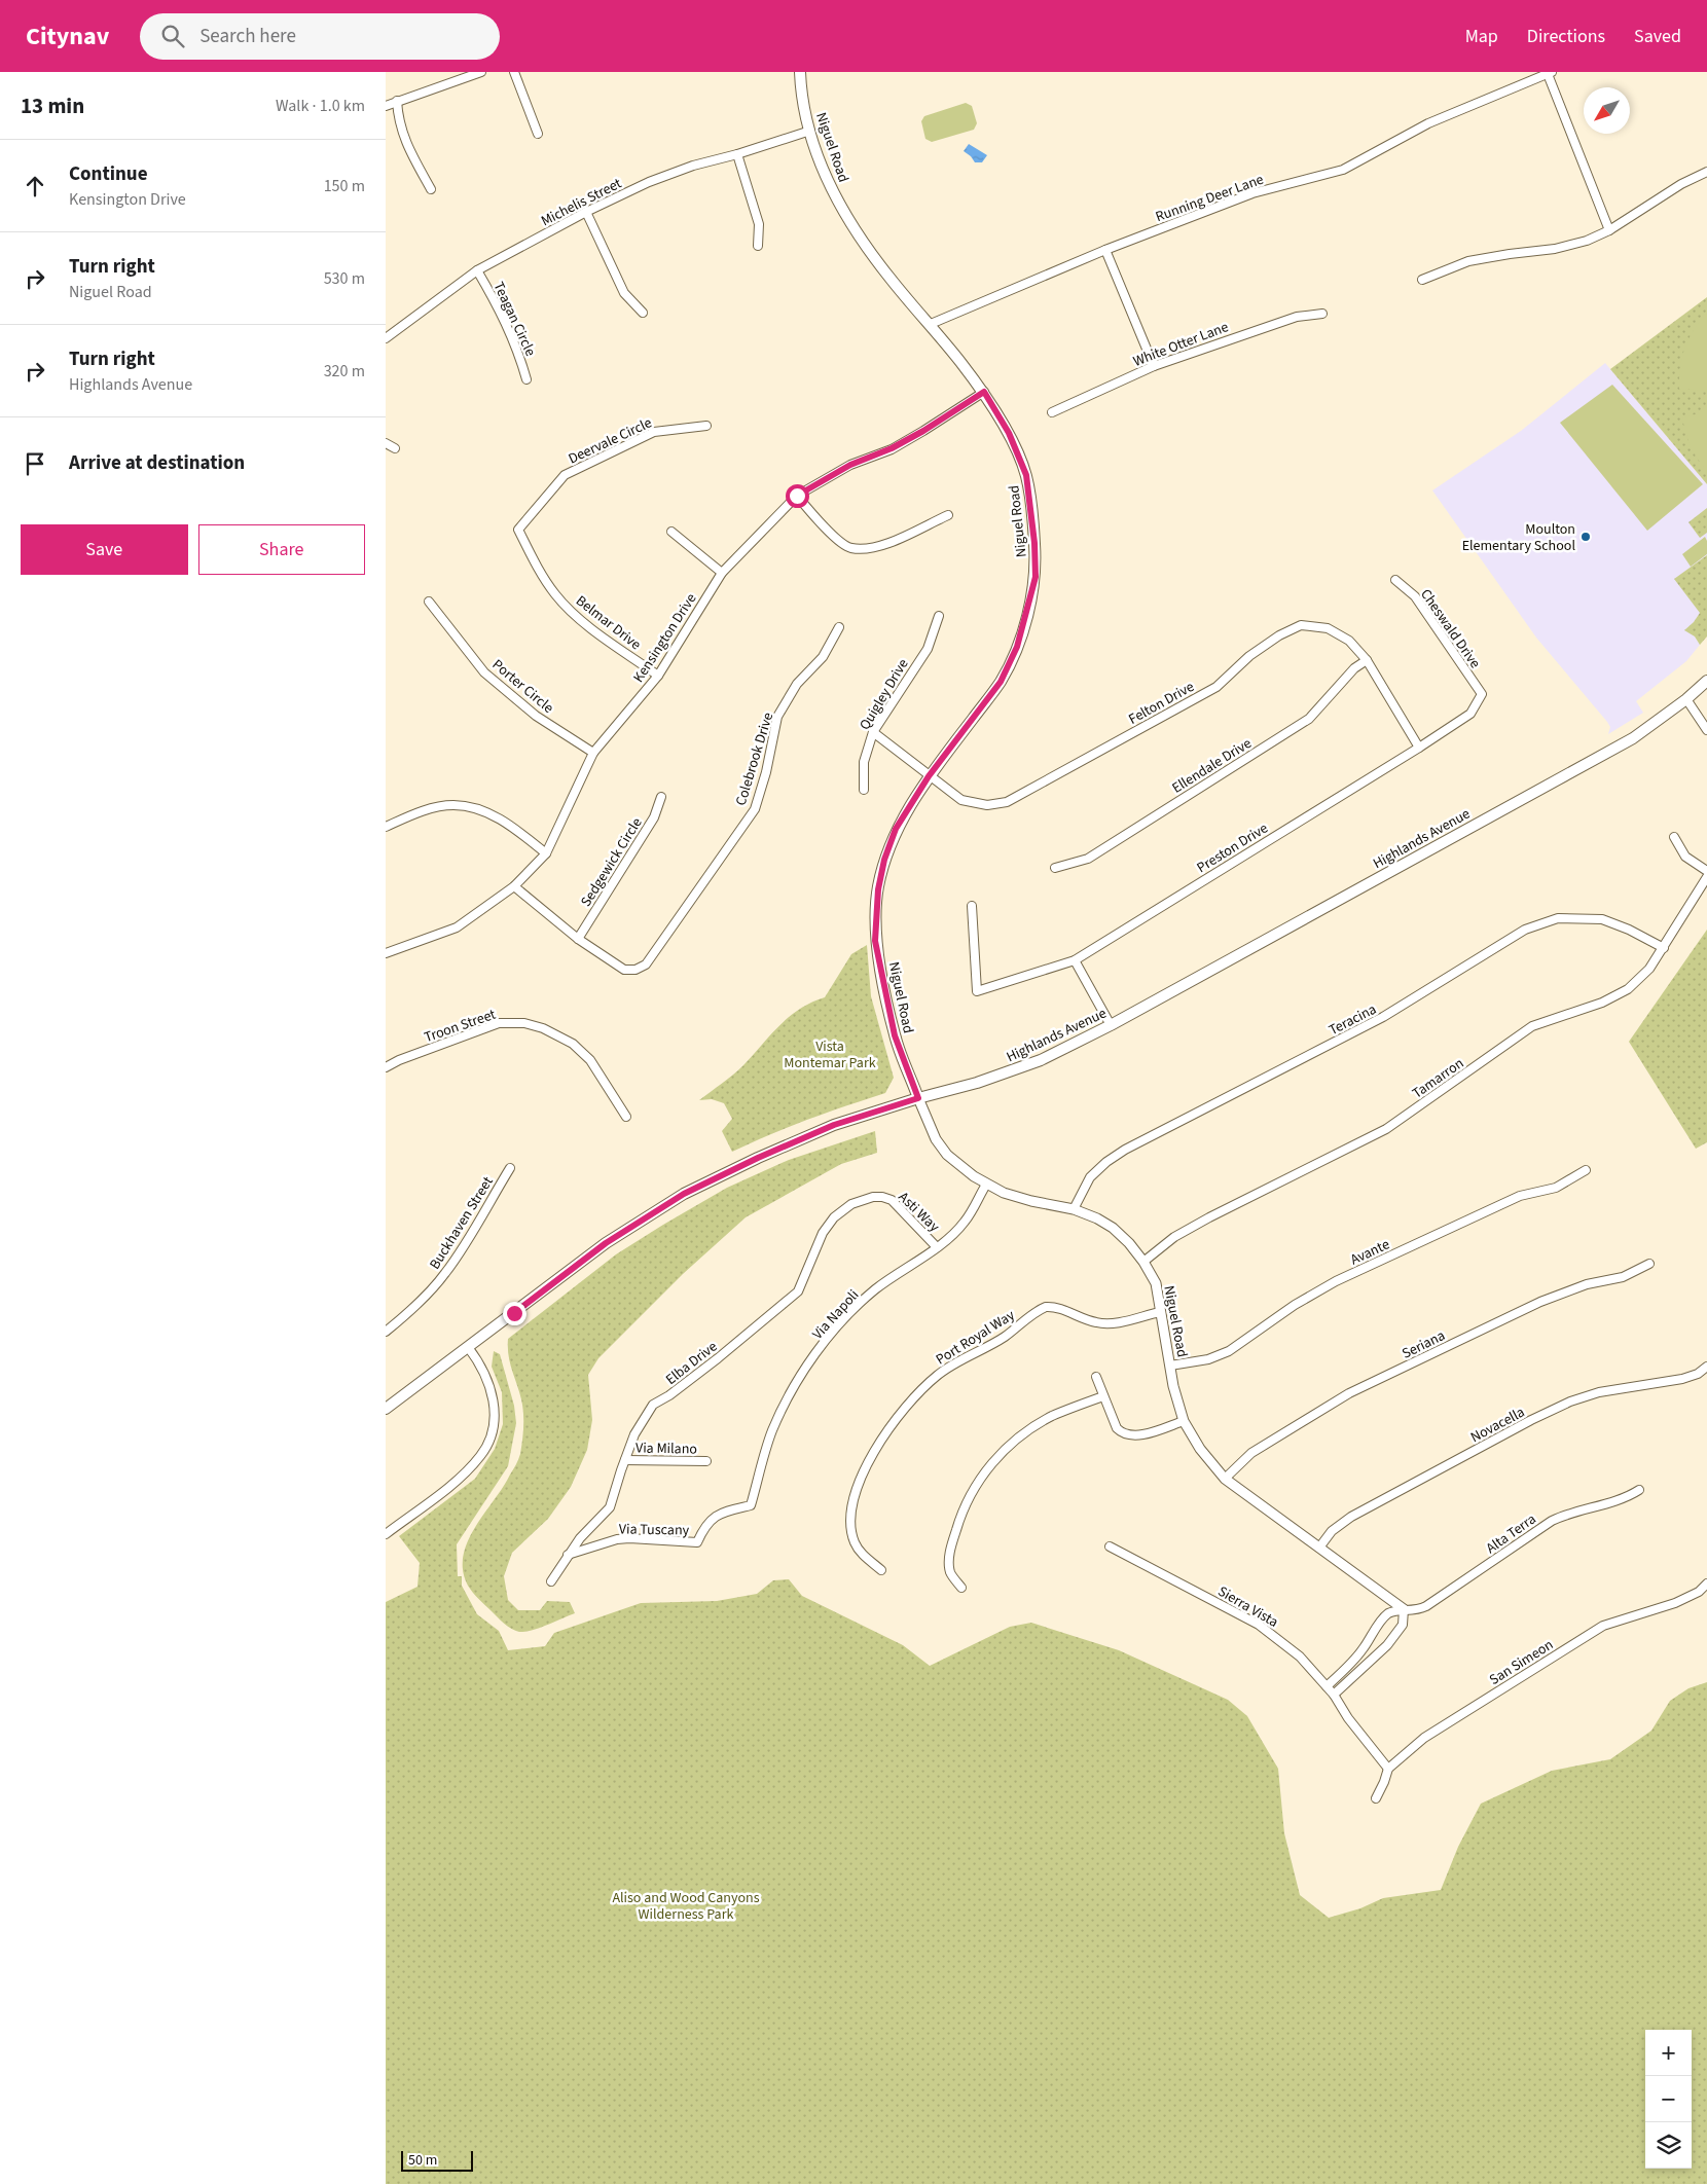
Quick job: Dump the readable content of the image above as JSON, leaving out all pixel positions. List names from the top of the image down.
{
  "streets": {
    "main road": ["Niguel Road", "Highlands Avenue"],
    "street": [
      "Running Deer Lane",
      "Michelis Street",
      "Teagan Circle",
      "White Otter Lane",
      "Deervale Circle",
      "Belmar Drive",
      "Cheswald Drive",
      "Kensington Drive",
      "Porter Circle",
      "Quigley Drive",
      "Felton Drive",
      "Colebrook Drive",
      "Ellendale Drive",
      "Preston Drive",
      "Sedgewick Circle",
      "Teracina",
      "Troon Street",
      "Tamarron",
      "Asti Way",
      "Buckhaven Street",
      "Avante",
      "Via Napoli",
      "Port Royal Way",
      "Seriana",
      "Elba Drive",
      "Novacella",
      "Via Milano",
      "Via Tuscany",
      "Alta Terra",
      "Sierra Vista",
      "San Simeon"
    ]
  },
  "crossings": [
    ["Niguel Road", "Running Deer Lane"],
    ["Niguel Road", "Michelis Street"],
    ["Niguel Road", "Kensington Drive"],
    ["Niguel Road", "Felton Drive"],
    ["Niguel Road", "Highlands Avenue"],
    ["Niguel Road", "Teracina"],
    ["Niguel Road", "Tamarron"],
    ["Niguel Road", "Avante"],
    ["Niguel Road", "Via Napoli"],
    ["Niguel Road", "Port Royal Way"],
    ["Niguel Road", "Seriana"],
    ["Niguel Road", "Novacella"],
    ["Niguel Road", "Alta Terra"],
    ["Michelis Street", "Teagan Circle"],
    ["Deervale Circle", "Belmar Drive"],
    ["Belmar Drive", "Kensington Drive"],
    ["Cheswald Drive", "Preston Drive"],
    ["Kensington Drive", "Porter Circle"],
    ["Quigley Drive", "Felton Drive"],
    ["Felton Drive", "Ellendale Drive"],
    ["Felton Drive", "Preston Drive"],
    ["Colebrook Drive", "Sedgewick Circle"],
    ["Teracina", "Tamarron"],
    ["Asti Way", "Via Napoli"],
    ["Asti Way", "Elba Drive"],
    ["Via Napoli", "Via Tuscany"],
    ["Elba Drive", "Via Milano"],
    ["Elba Drive", "Via Tuscany"],
    ["Alta Terra", "Sierra Vista"],
    ["Sierra Vista", "San Simeon"]
  ],
  "parks": ["Vista Montemar Park", "Aliso and Wood Canyons Wilderness Park"],
  "places": ["Moulton Elementary School"],
  "scale_bar": "50 m",
  "north": "bottom left",
  "page": {
    "header": "Citynav",
    "search": "Search here",
    "nav": ["Map", "Directions", "Saved"],
    "heading": ["13 min", "Walk · 1.0 km"],
    "list": [
      ["Continue", "Kensington Drive", "150 m"],
      ["Turn right", "Niguel Road", "530 m"],
      ["Turn right", "Highlands Avenue", "320 m"],
      "Arrive at destination"
    ],
    "buttons": ["Save", "Share"],
    "map_buttons": ["+", "−"],
    "scale": "50 m"
  }
}
